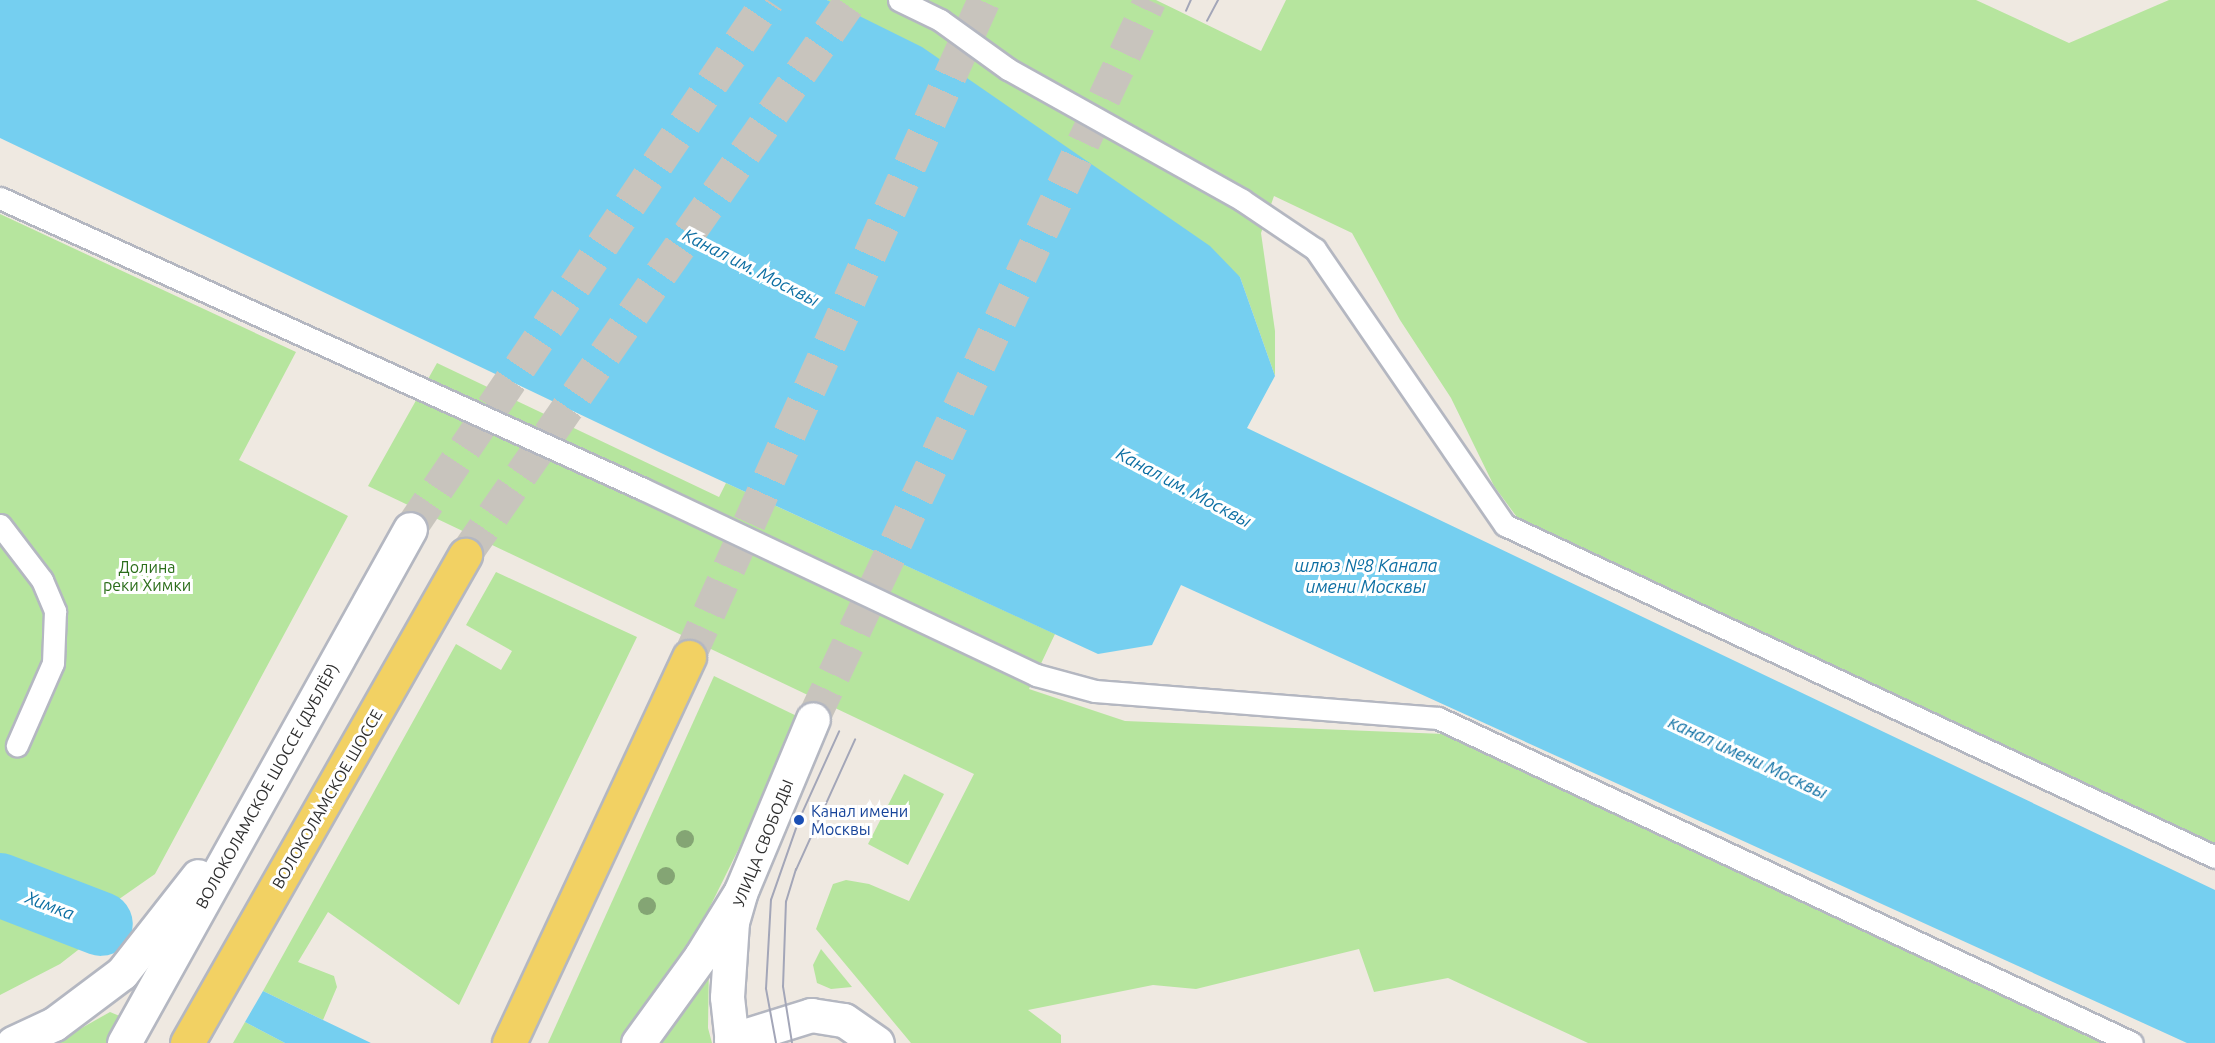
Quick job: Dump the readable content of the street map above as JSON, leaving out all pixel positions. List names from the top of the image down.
{
  "streets": {
    "main road": ["ВОЛОКОЛАМСКОЕ ШОССЕ (ДУБЛЁР)", "ВОЛОКОЛАМСКОЕ ШОССЕ", "УЛИЦА СВОБОДЫ"]
  },
  "water": [
    "Канал им. Москвы",
    "шлюз №8 Канала имени Москвы",
    "канал имени Москвы",
    "Химка"
  ],
  "parks": ["Долина реки Химки"],
  "places": ["Канал имени Москвы"]
}
